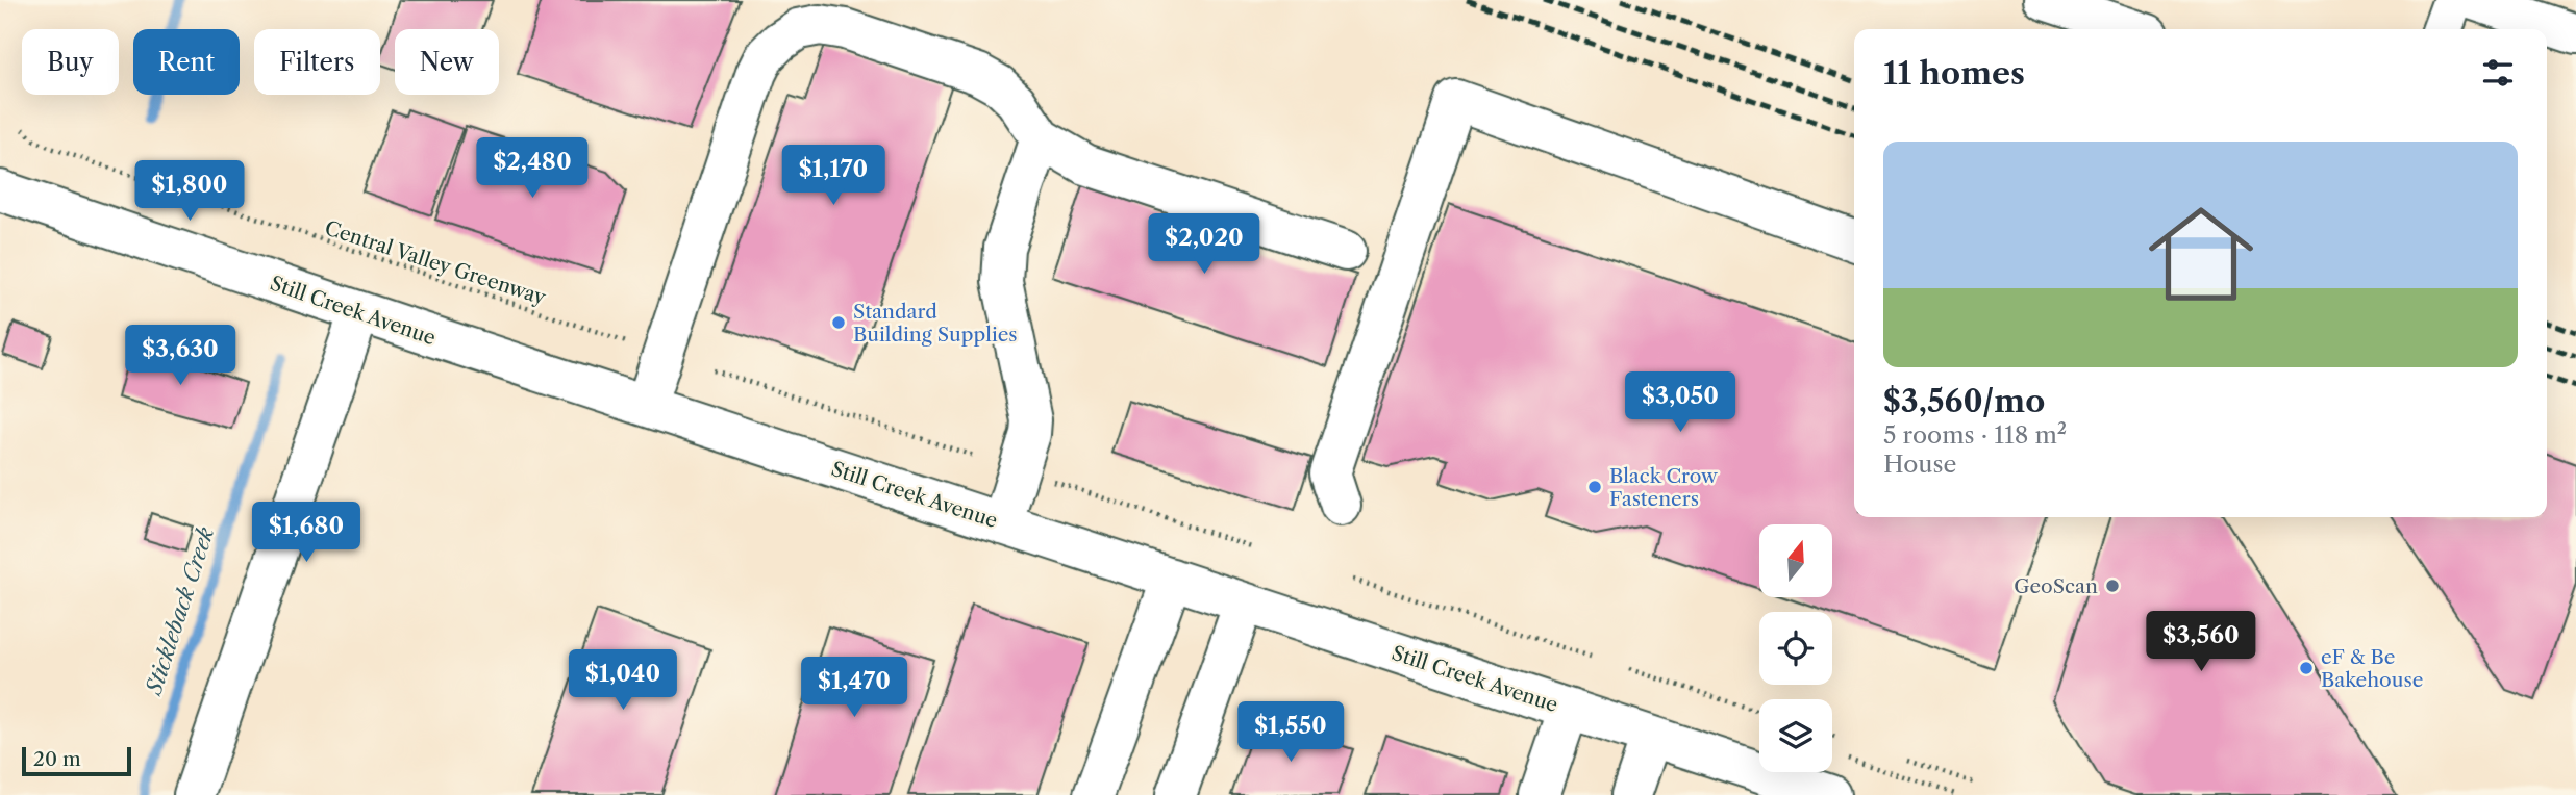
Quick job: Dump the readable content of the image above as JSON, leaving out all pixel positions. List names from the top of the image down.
{
  "streets": {
    "street": ["Still Creek Avenue"],
    "path": ["Central Valley Greenway"]
  },
  "water": ["Stickleback Creek"],
  "places": [
    "Standard Building Supplies",
    "Black Crow Fasteners",
    "GeoScan",
    "eF & Be Bakehouse"
  ],
  "scale_bar": "20 m",
  "north": "top",
  "page": {
    "chip": [
      "Buy",
      "Rent",
      "Filters",
      "New"
    ],
    "heading": "11 homes",
    "list": [
      {
        "name": "$3,560/mo",
        "note": "5 rooms · 118 m² · House"
      }
    ],
    "price": [
      "$2,480",
      "$1,170",
      "$1,800",
      "$2,020",
      "$3,630",
      "$3,050",
      "$1,680",
      "$3,560",
      "$1,040",
      "$1,470",
      "$1,550"
    ],
    "scale": "20 m"
  }
}
